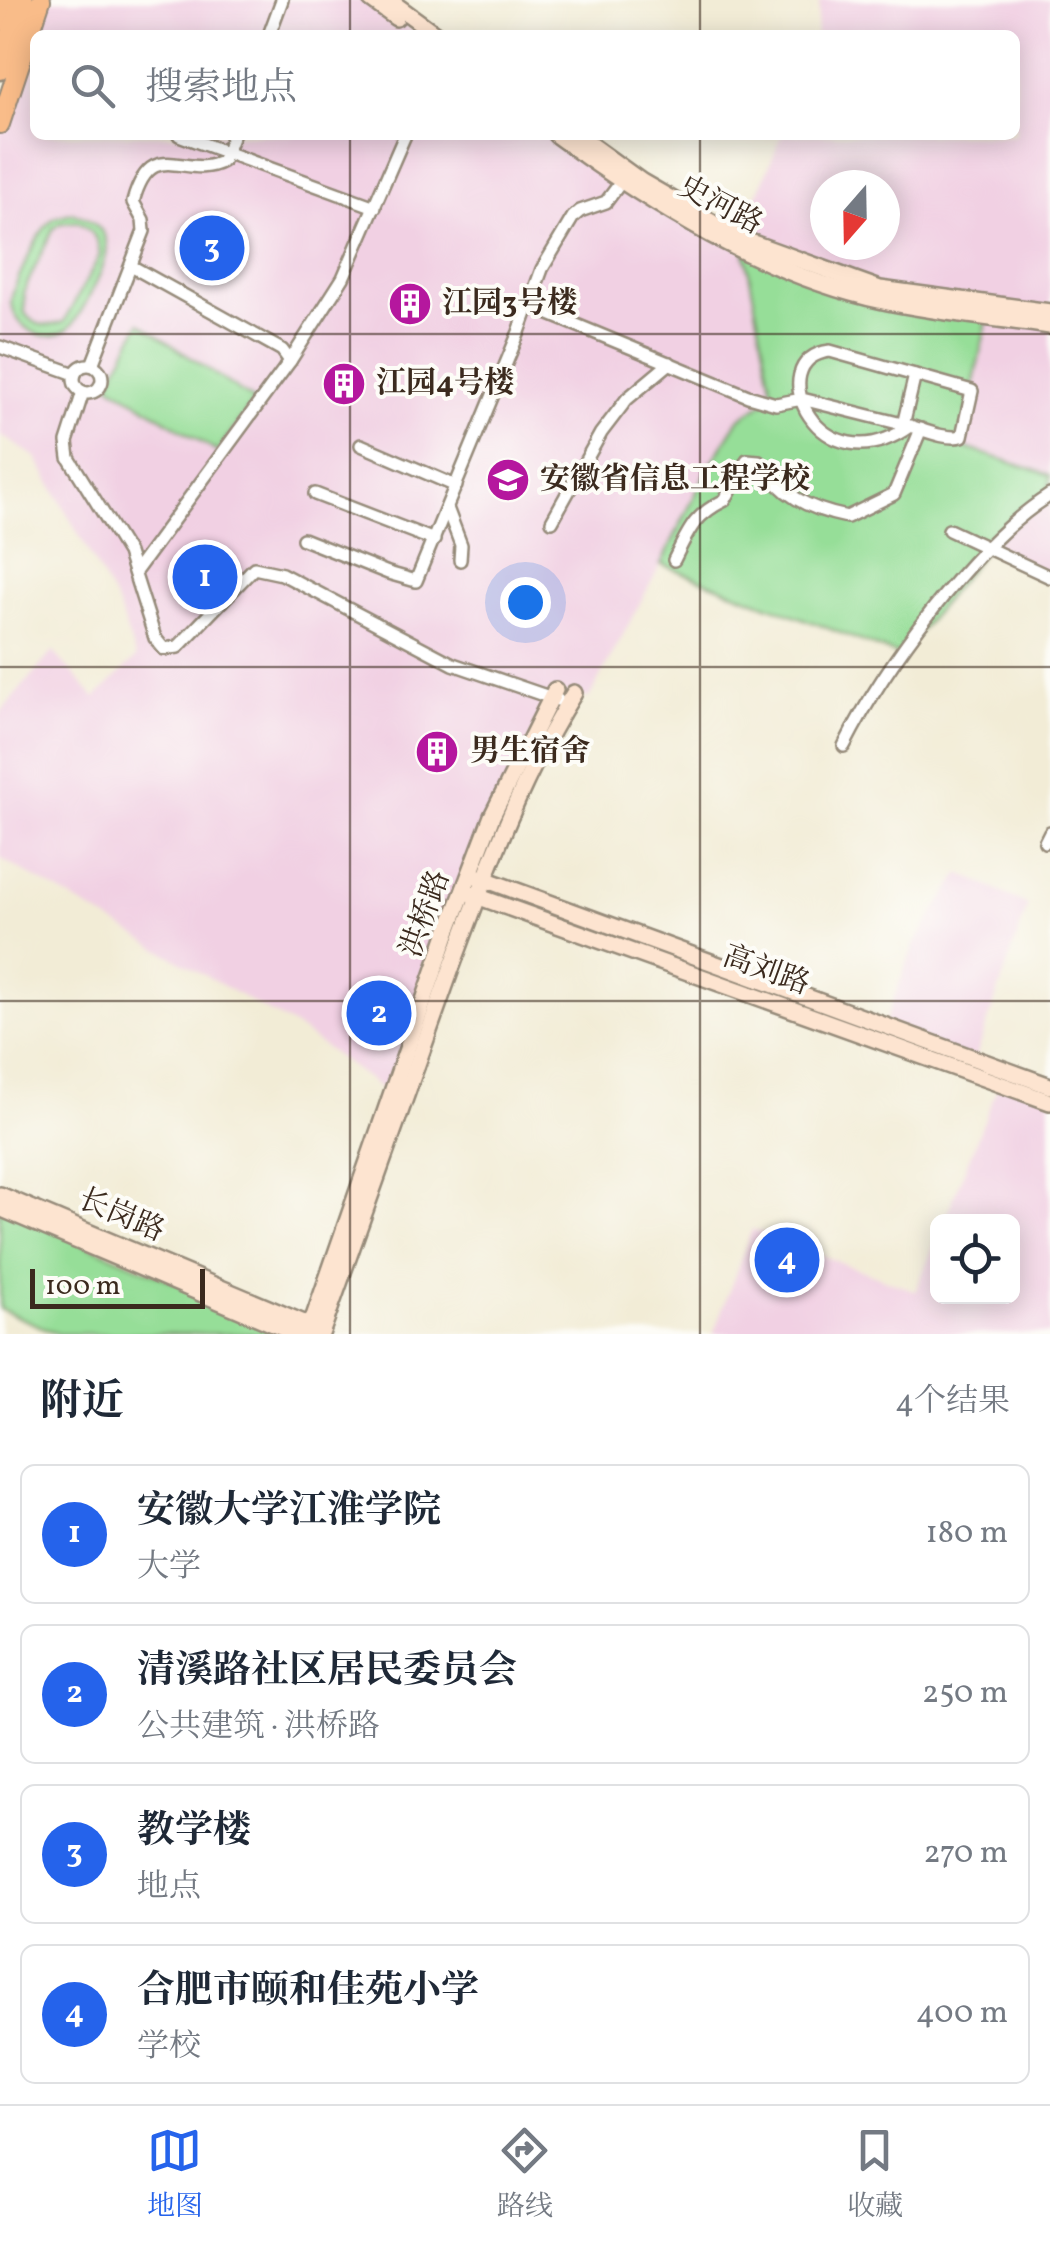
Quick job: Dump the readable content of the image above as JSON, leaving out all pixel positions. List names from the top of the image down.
{
  "streets": {
    "street": [
      "史河路",
      "洪桥路",
      "高刘路",
      "长岗路"
    ]
  },
  "crossings": [
    ["洪桥路", "高刘路"],
    ["洪桥路", "长岗路"]
  ],
  "places": {
    "building": ["江园3号楼", "江园4号楼", "男生宿舍"],
    "school or university": ["安徽省信息工程学校"]
  },
  "scale_bar": "100 m",
  "north": "bottom",
  "page": {
    "search": "搜索地点",
    "pins": [
      "3",
      "1",
      "2",
      "4"
    ],
    "scale": "100 m",
    "heading": ["附近", "4个结果"],
    "list": [
      {
        "mark": "1",
        "name": "安徽大学江淮学院",
        "note": "大学",
        "value": "180 m"
      },
      {
        "mark": "2",
        "name": "清溪路社区居民委员会",
        "note": "公共建筑 · 洪桥路",
        "value": "250 m"
      },
      {
        "mark": "3",
        "name": "教学楼",
        "note": "地点",
        "value": "270 m"
      },
      {
        "mark": "4",
        "name": "合肥市颐和佳苑小学",
        "note": "学校",
        "value": "400 m"
      }
    ],
    "nav": ["地图", "路线", "收藏"]
  }
}
